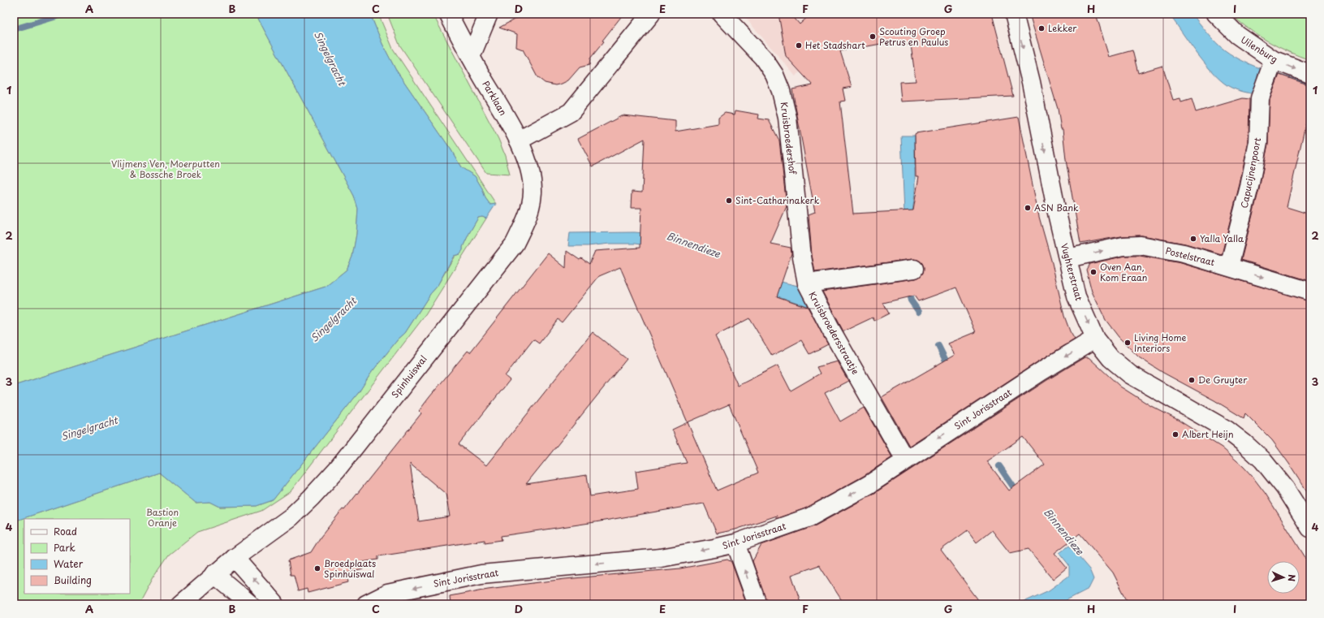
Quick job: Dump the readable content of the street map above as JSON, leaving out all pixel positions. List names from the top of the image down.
{
  "streets": {
    "street": [
      "Uilenburg",
      "Parklaan",
      "Kruisbroedershof",
      "Capucijnenpoort",
      "Postelstraat",
      "Vughterstraat",
      "Kruisbroedersstraatje",
      "Spinhuiswal",
      "Sint Jorisstraat"
    ]
  },
  "crossings": [
    ["Uilenburg", "Capucijnenpoort"],
    ["Parklaan", "Spinhuiswal"],
    ["Kruisbroedershof", "Kruisbroedersstraatje"],
    ["Capucijnenpoort", "Postelstraat"],
    ["Postelstraat", "Vughterstraat"],
    ["Vughterstraat", "Sint Jorisstraat"],
    ["Kruisbroedersstraatje", "Sint Jorisstraat"]
  ],
  "one_way": ["Postelstraat", "Vughterstraat", "Sint Jorisstraat"],
  "water": ["Singelgracht", "Binnendieze"],
  "parks": ["Vlijmens Ven, Moerputten & Bossche Broek", "Bastion Oranje"],
  "places": [
    "Lekker",
    "Scouting Groep Petrus en Paulus",
    "Het Stadshart",
    "Sint-Catharinakerk",
    "ASN Bank",
    "Yalla Yalla",
    "Oven Aan, Kom Eraan",
    "Living Home Interiors",
    "De Gruyter",
    "Albert Heijn",
    "Broedplaats Spinhuiswal"
  ],
  "legend": [
    "Road",
    "Park",
    "Water",
    "Building"
  ],
  "north": "right",
  "grid": {
    "columns": [
      "A",
      "B",
      "C",
      "D",
      "E",
      "F",
      "G",
      "H",
      "I"
    ],
    "rows": [
      "1",
      "2",
      "3",
      "4"
    ]
  }
}
